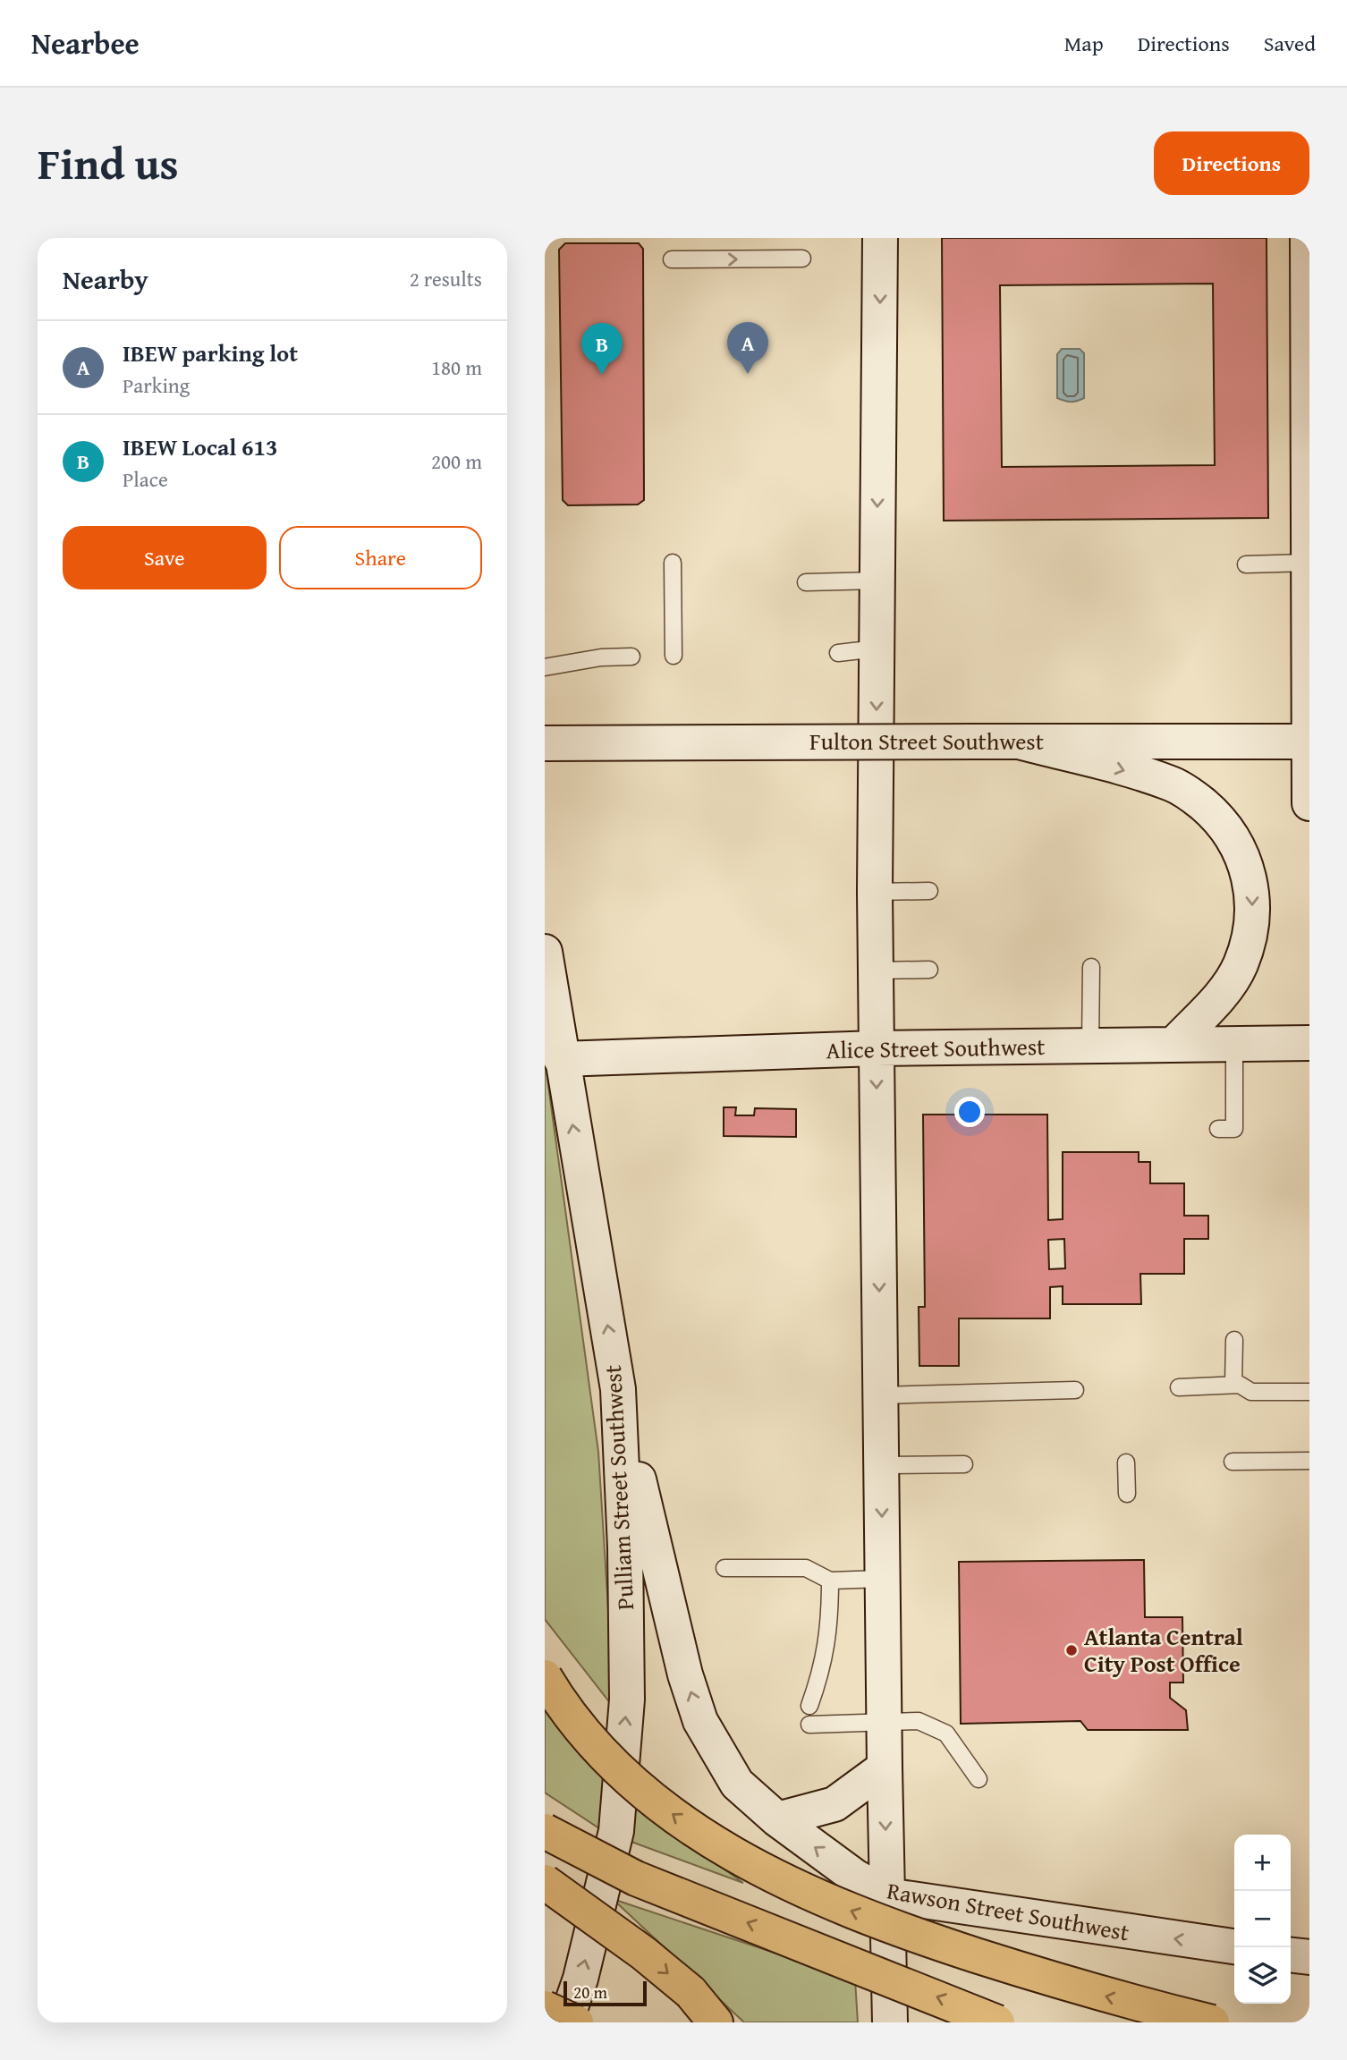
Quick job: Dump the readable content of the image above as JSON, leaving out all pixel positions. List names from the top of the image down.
{
  "streets": {
    "main road": [
      "Fulton Street Southwest",
      "Alice Street Southwest",
      "Pulliam Street Southwest",
      "Rawson Street Southwest"
    ]
  },
  "crossings": [
    ["Alice Street Southwest", "Pulliam Street Southwest"],
    ["Pulliam Street Southwest", "Rawson Street Southwest"]
  ],
  "one_way": ["Rawson Street Southwest"],
  "places": ["Atlanta Central City Post Office"],
  "scale_bar": "20 m",
  "page": {
    "header": "Nearbee",
    "nav": ["Map", "Directions", "Saved"],
    "title": "Find us",
    "buttons": [
      "Directions",
      ["Save", "Share"]
    ],
    "heading": ["Nearby", "2 results"],
    "list": [
      {
        "mark": "A",
        "name": "IBEW parking lot",
        "note": "Parking",
        "value": "180 m"
      },
      {
        "mark": "B",
        "name": "IBEW Local 613",
        "note": "Place",
        "value": "200 m"
      }
    ],
    "pins": ["A", "B"],
    "map_buttons": ["+", "−"],
    "scale": "20 m"
  }
}
